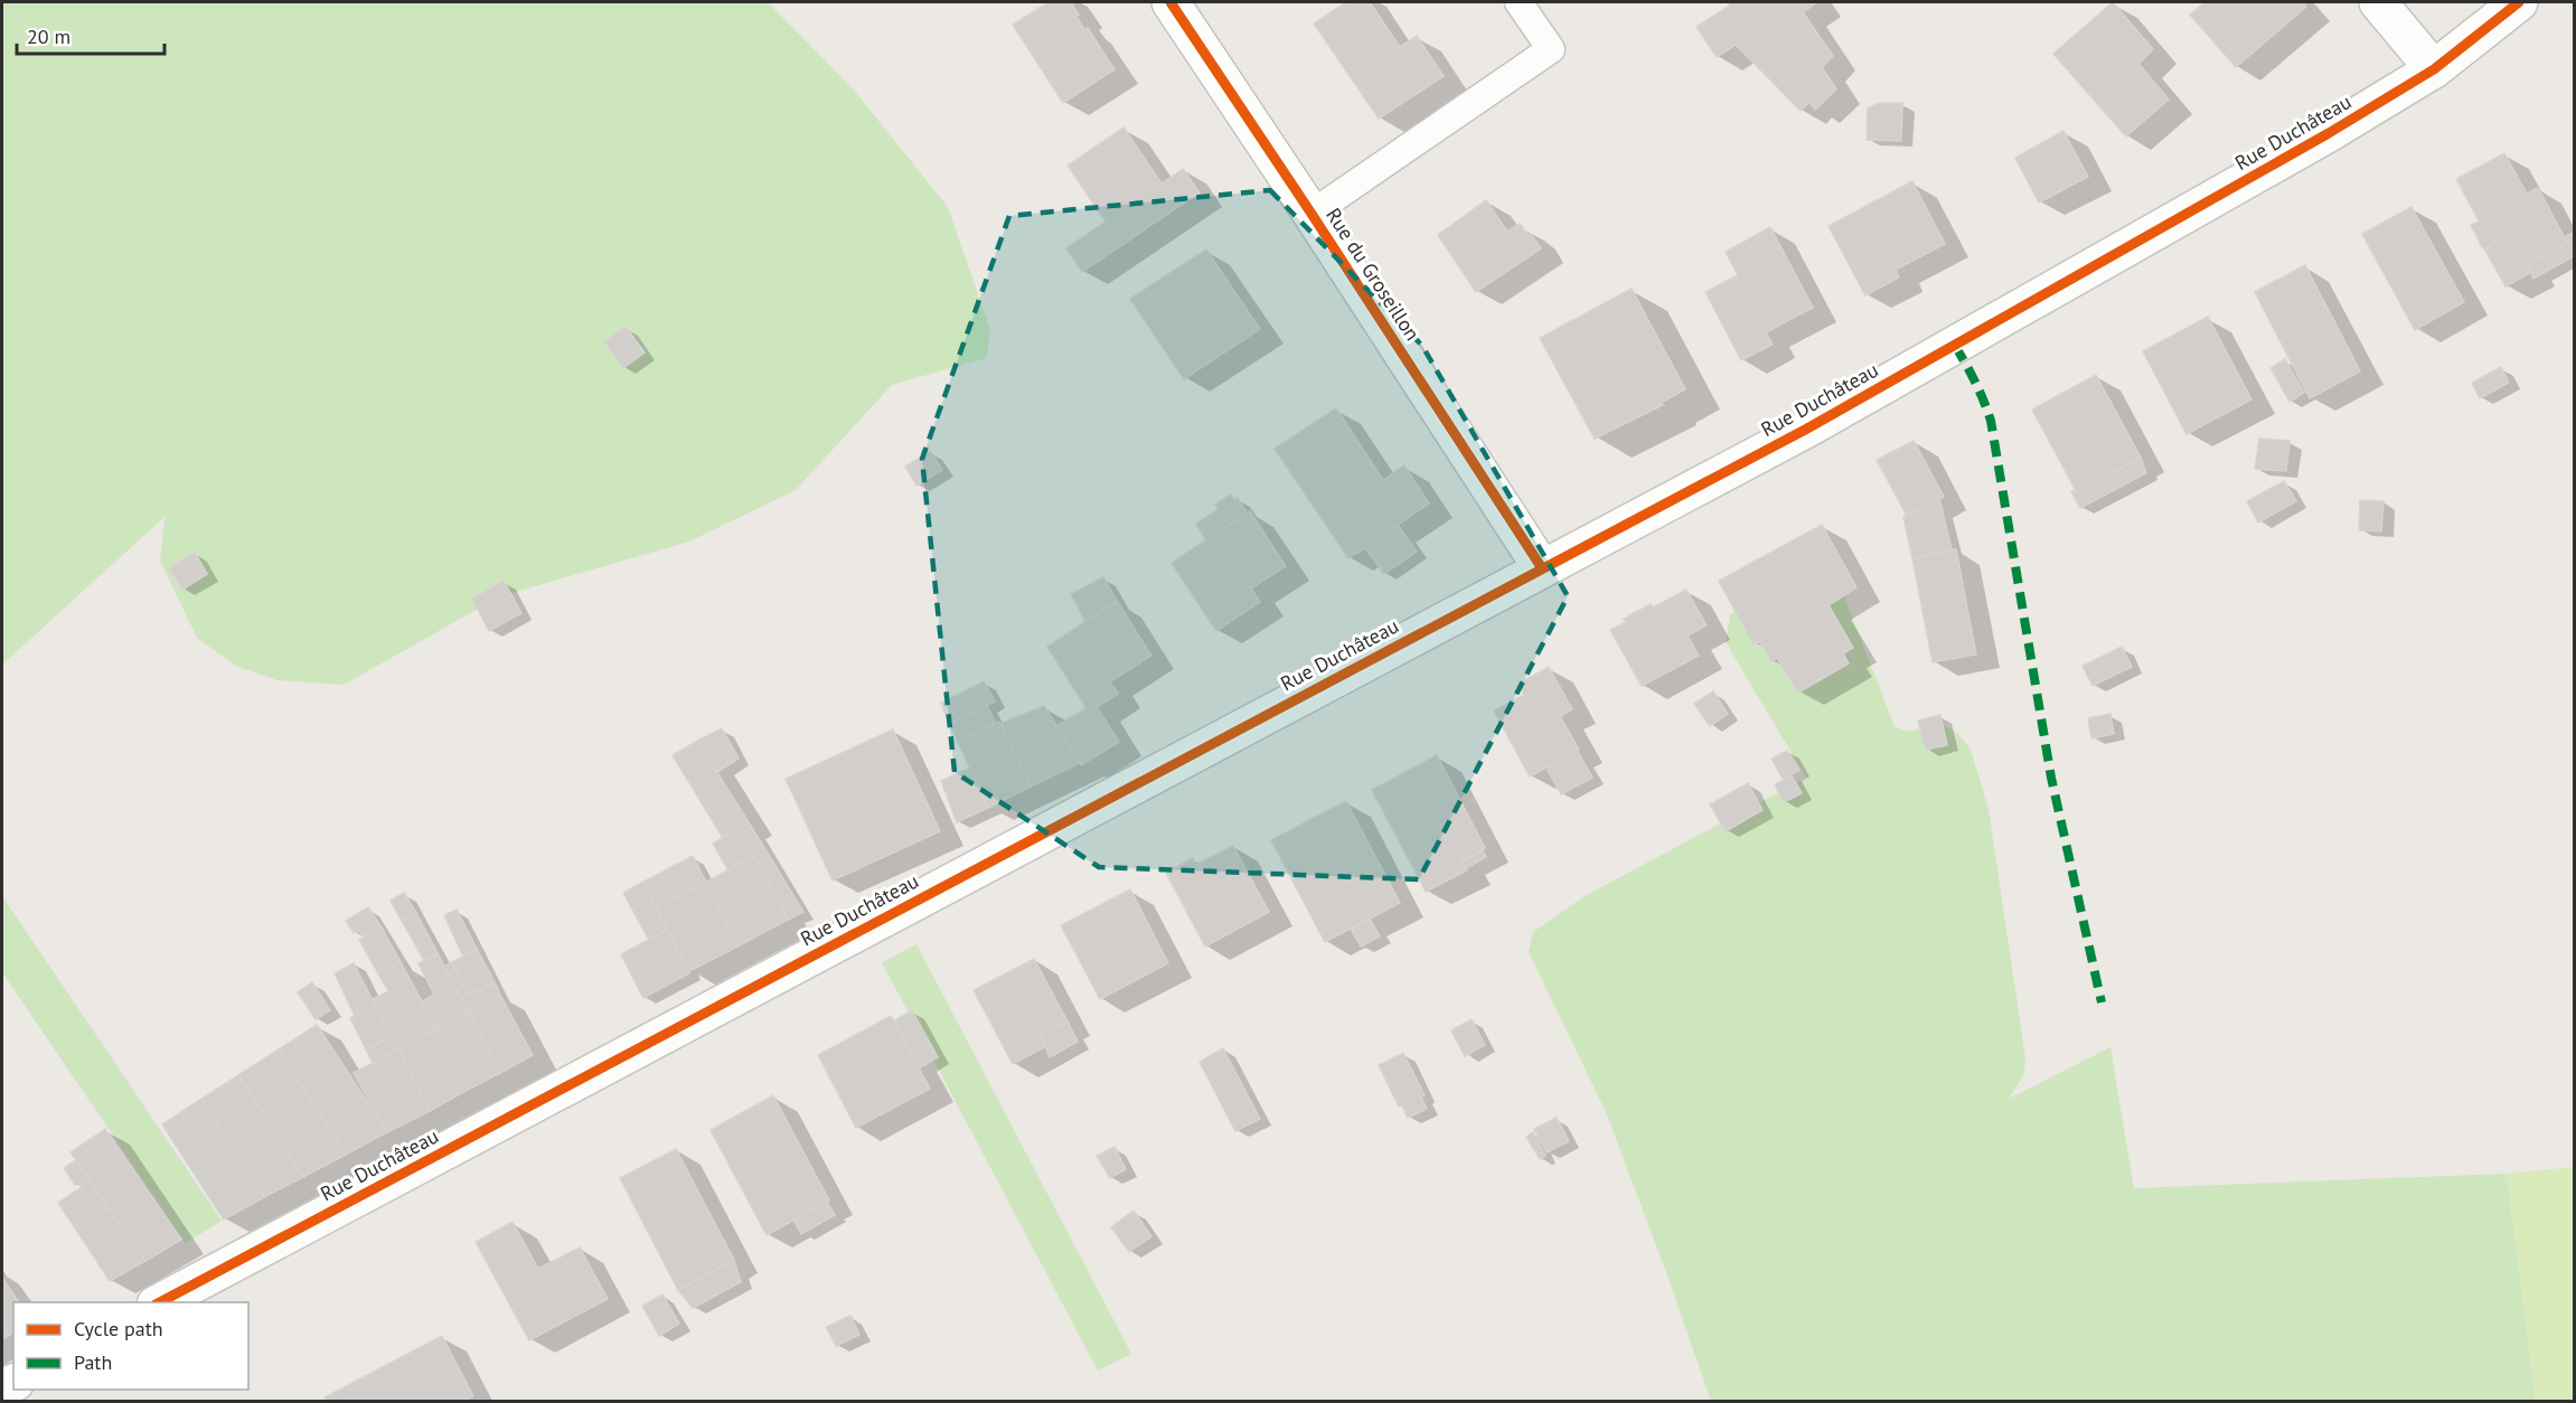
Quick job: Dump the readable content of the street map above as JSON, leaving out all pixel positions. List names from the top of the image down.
{
  "streets": {
    "street": ["Rue Duchâteau", "Rue du Groseillon"]
  },
  "crossings": [
    ["Rue Duchâteau", "Rue du Groseillon"]
  ],
  "legend": ["Cycle path", "Path"],
  "scale_bar": "20 m"
}
